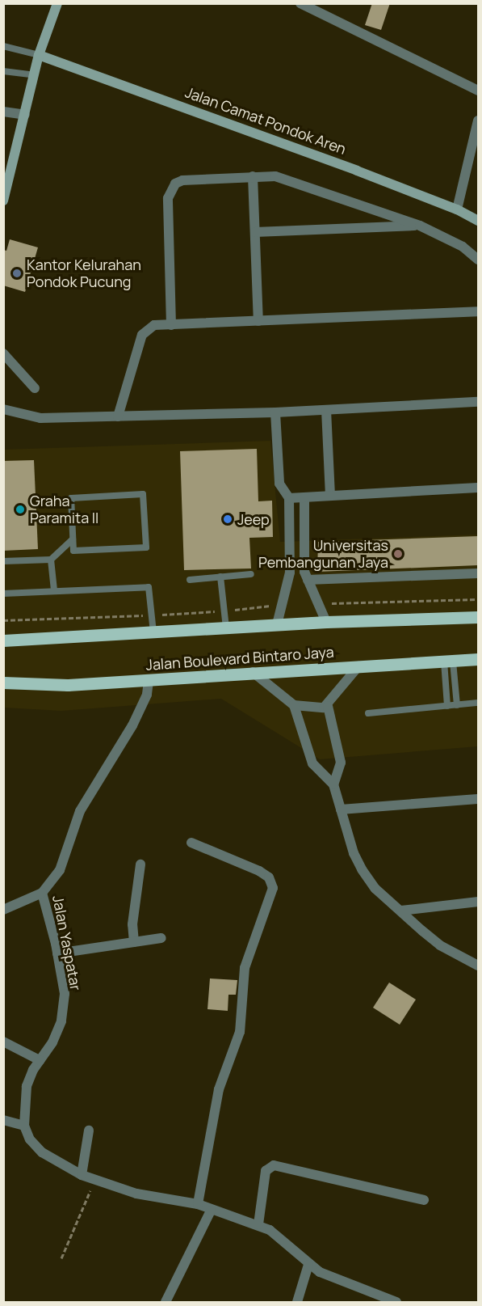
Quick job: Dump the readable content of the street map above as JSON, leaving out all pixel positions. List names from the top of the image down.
{
  "streets": {
    "main road": ["Jalan Camat Pondok Aren", "Jalan Boulevard Bintaro Jaya"],
    "street": ["Jalan Yaspatar"]
  },
  "crossings": [
    ["Jalan Boulevard Bintaro Jaya", "Jalan Yaspatar"]
  ],
  "places": [
    "Kantor Kelurahan Pondok Pucung",
    "Graha Paramita II",
    "Jeep",
    "Universitas Pembangunan Jaya"
  ]
}
